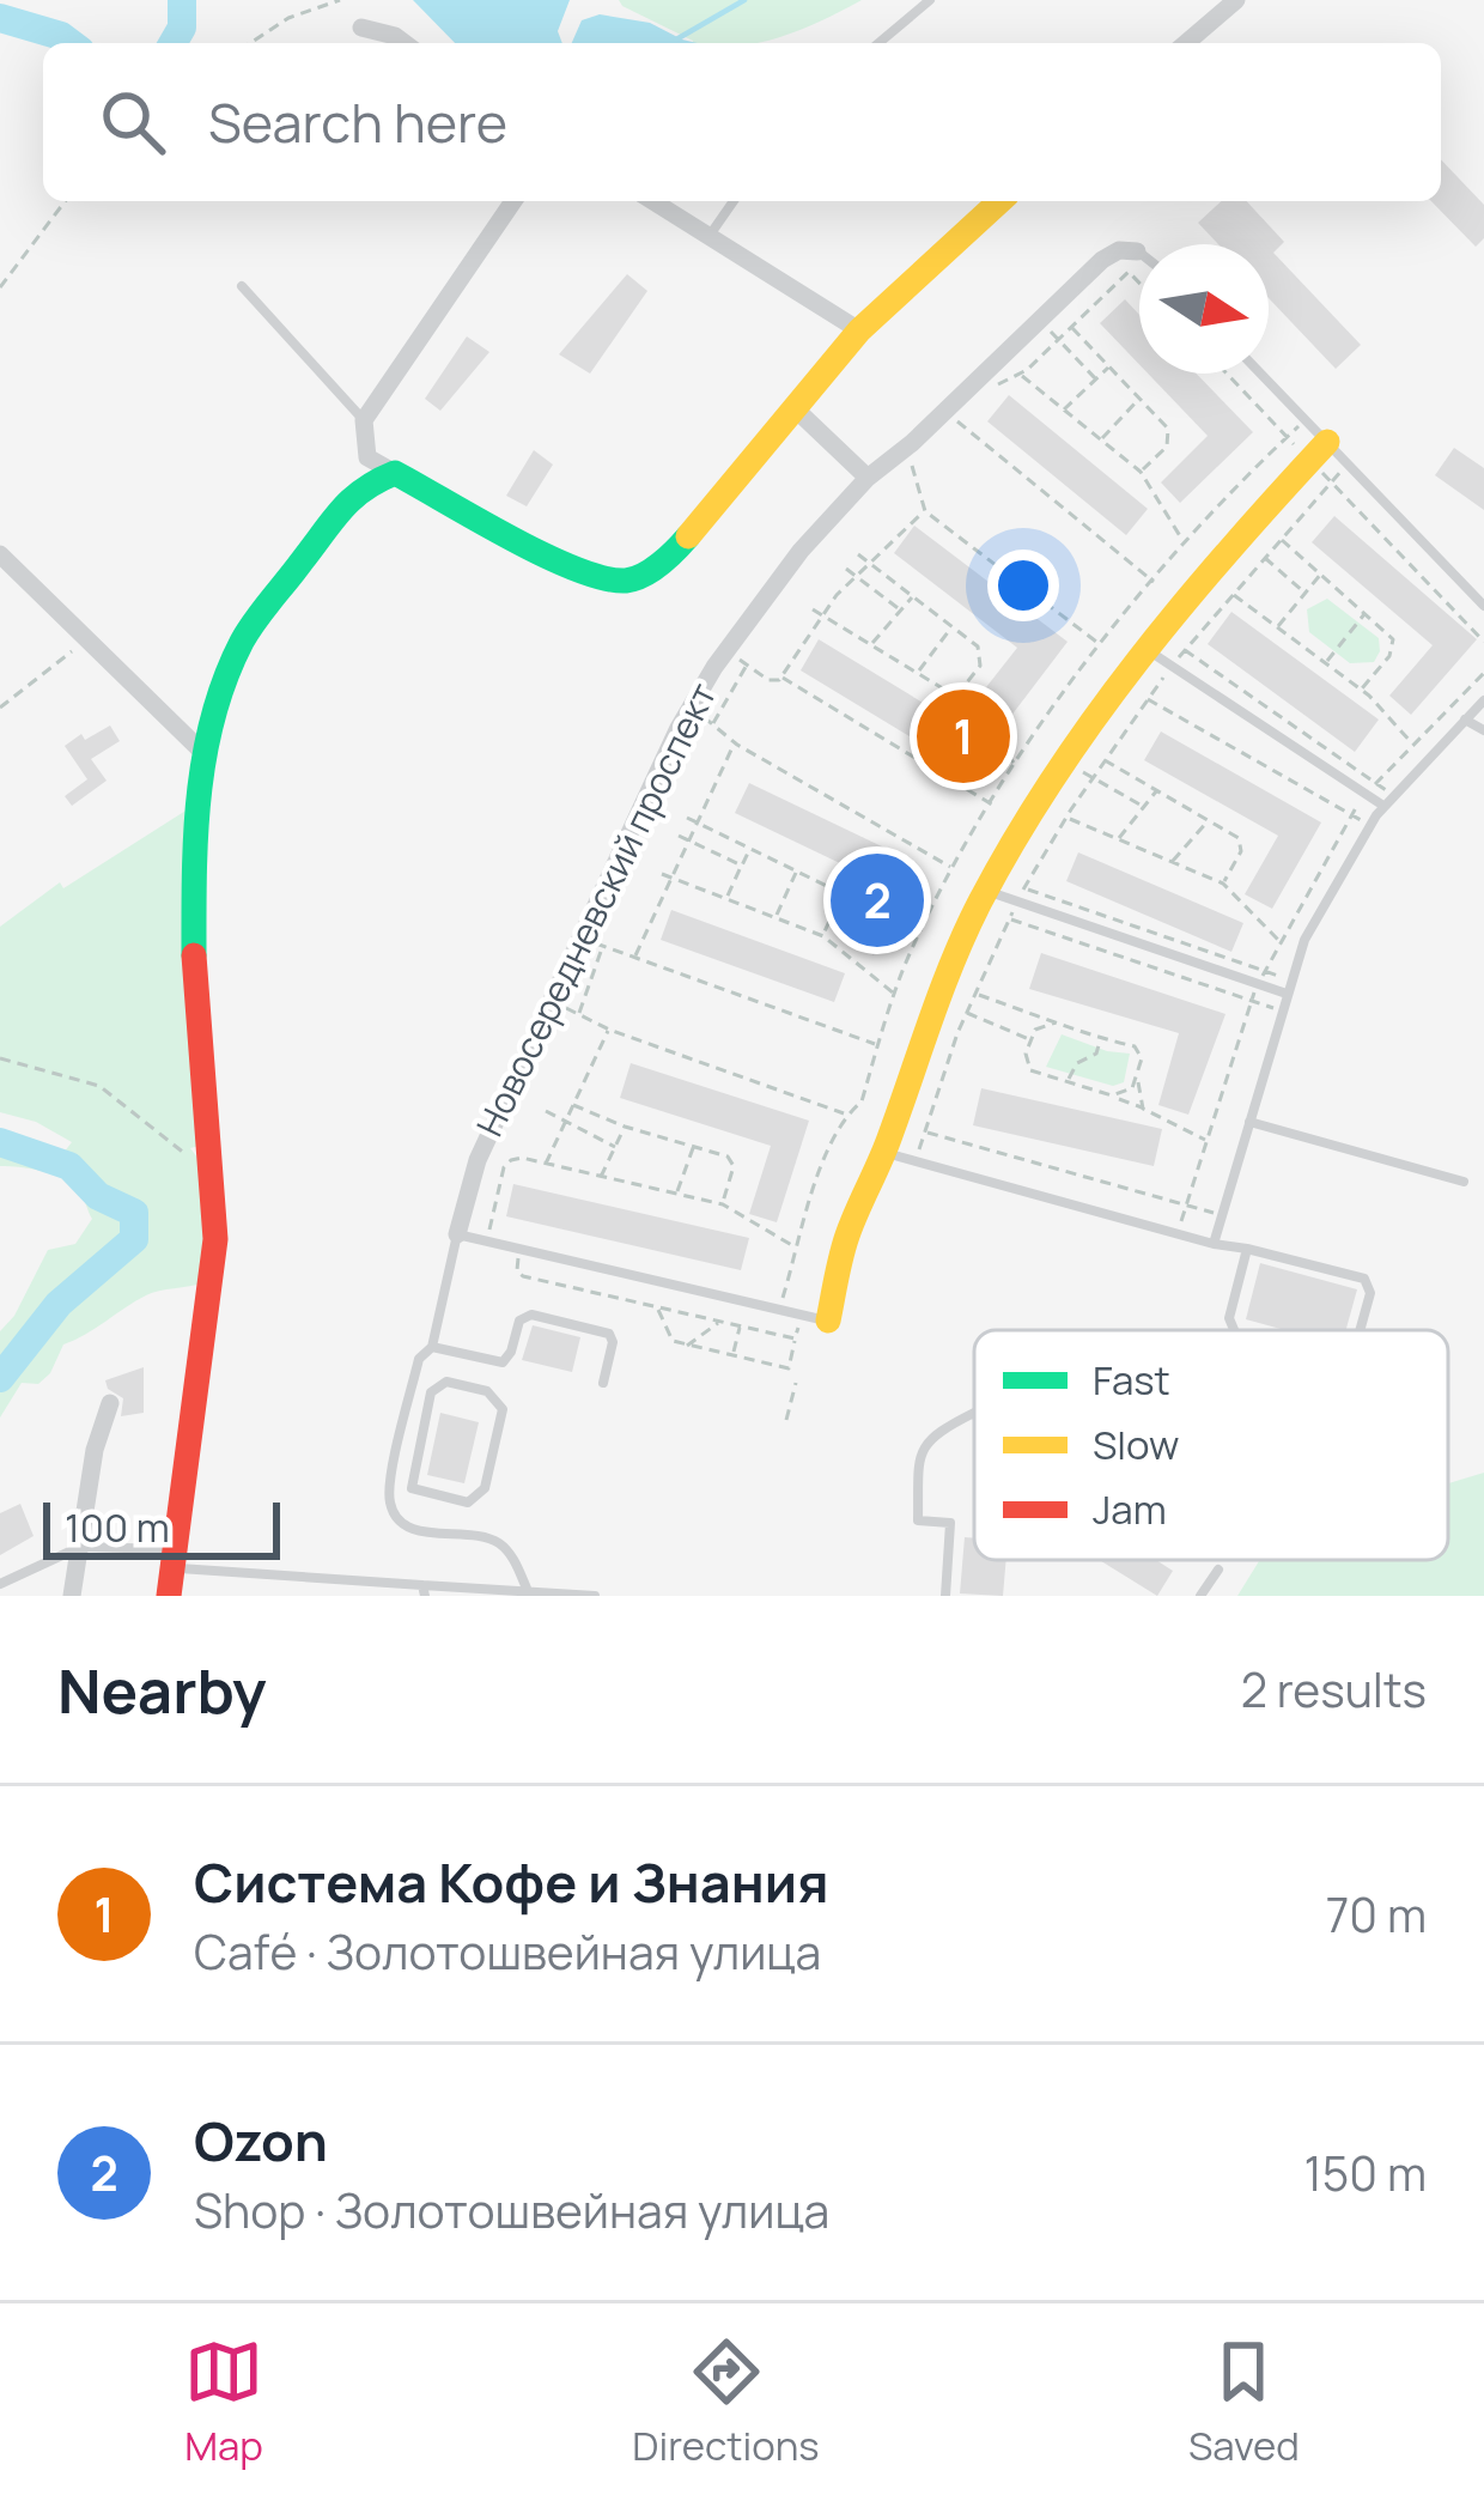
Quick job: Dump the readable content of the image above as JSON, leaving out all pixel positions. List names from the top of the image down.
{
  "streets": {
    "street": ["Новосередневский проспект"]
  },
  "legend": ["Fast", "Slow", "Jam"],
  "scale_bar": "100 m",
  "north": "right",
  "page": {
    "search": "Search here",
    "pins": ["1", "2"],
    "scale": "100 m",
    "heading": ["Nearby", "2 results"],
    "list": [
      {
        "mark": "1",
        "name": "Система Кофе и Знания",
        "note": "Café · Золотошвейная улица",
        "value": "70 m"
      },
      {
        "mark": "2",
        "name": "Ozon",
        "note": "Shop · Золотошвейная улица",
        "value": "150 m"
      }
    ],
    "nav": ["Map", "Directions", "Saved"]
  }
}
